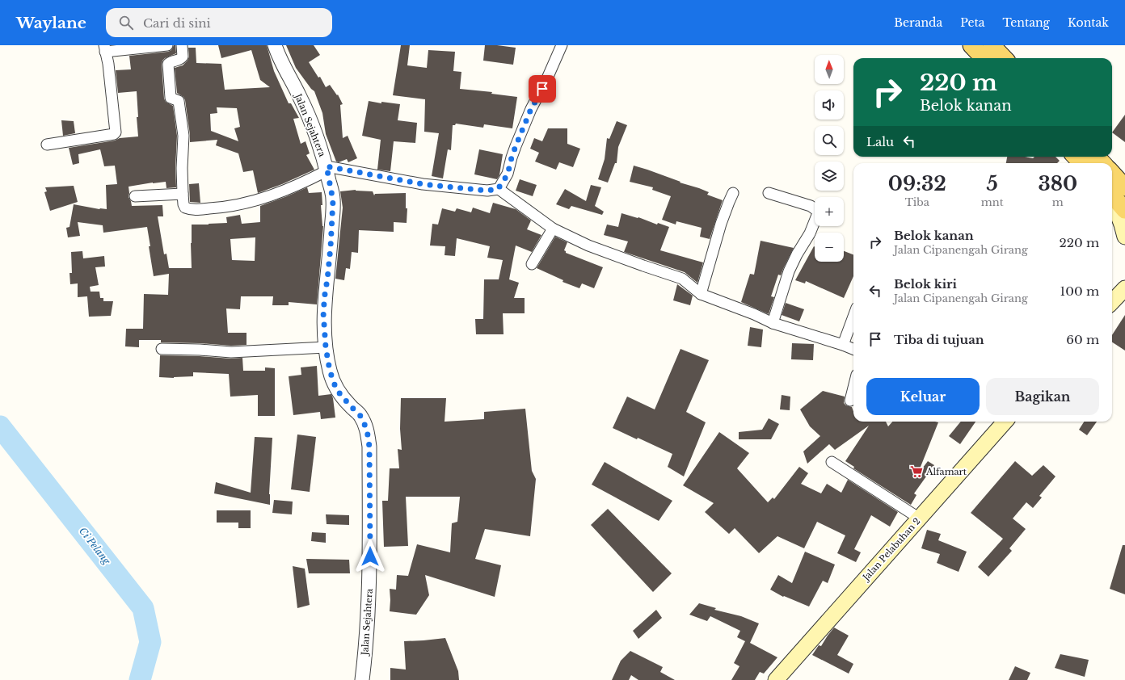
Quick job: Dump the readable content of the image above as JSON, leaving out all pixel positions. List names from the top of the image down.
{
  "streets": {
    "main road": ["Jalan Pelabuhan 2"],
    "street": ["Jalan Sejahtera"]
  },
  "water": ["Ci Pelang"],
  "places": {
    "supermarket": ["Alfamart"]
  },
  "north": "top",
  "page": {
    "header": "Waylane",
    "search": "Cari di sini",
    "nav": [
      "Beranda",
      "Peta",
      "Tentang",
      "Kontak"
    ],
    "map_buttons": ["+", "−"],
    "turn": ["220 m", "Belok kanan"],
    "then": "Lalu",
    "eta": [
      "09:32",
      "Tiba",
      "5",
      "mnt",
      "380",
      "m"
    ],
    "list": [
      {
        "name": "Belok kanan",
        "note": "Jalan Cipanengah Girang",
        "value": "220 m"
      },
      {
        "name": "Belok kiri",
        "note": "Jalan Cipanengah Girang",
        "value": "100 m"
      },
      {
        "name": "Tiba di tujuan",
        "value": "60 m"
      }
    ],
    "buttons": ["Keluar", "Bagikan"]
  }
}
